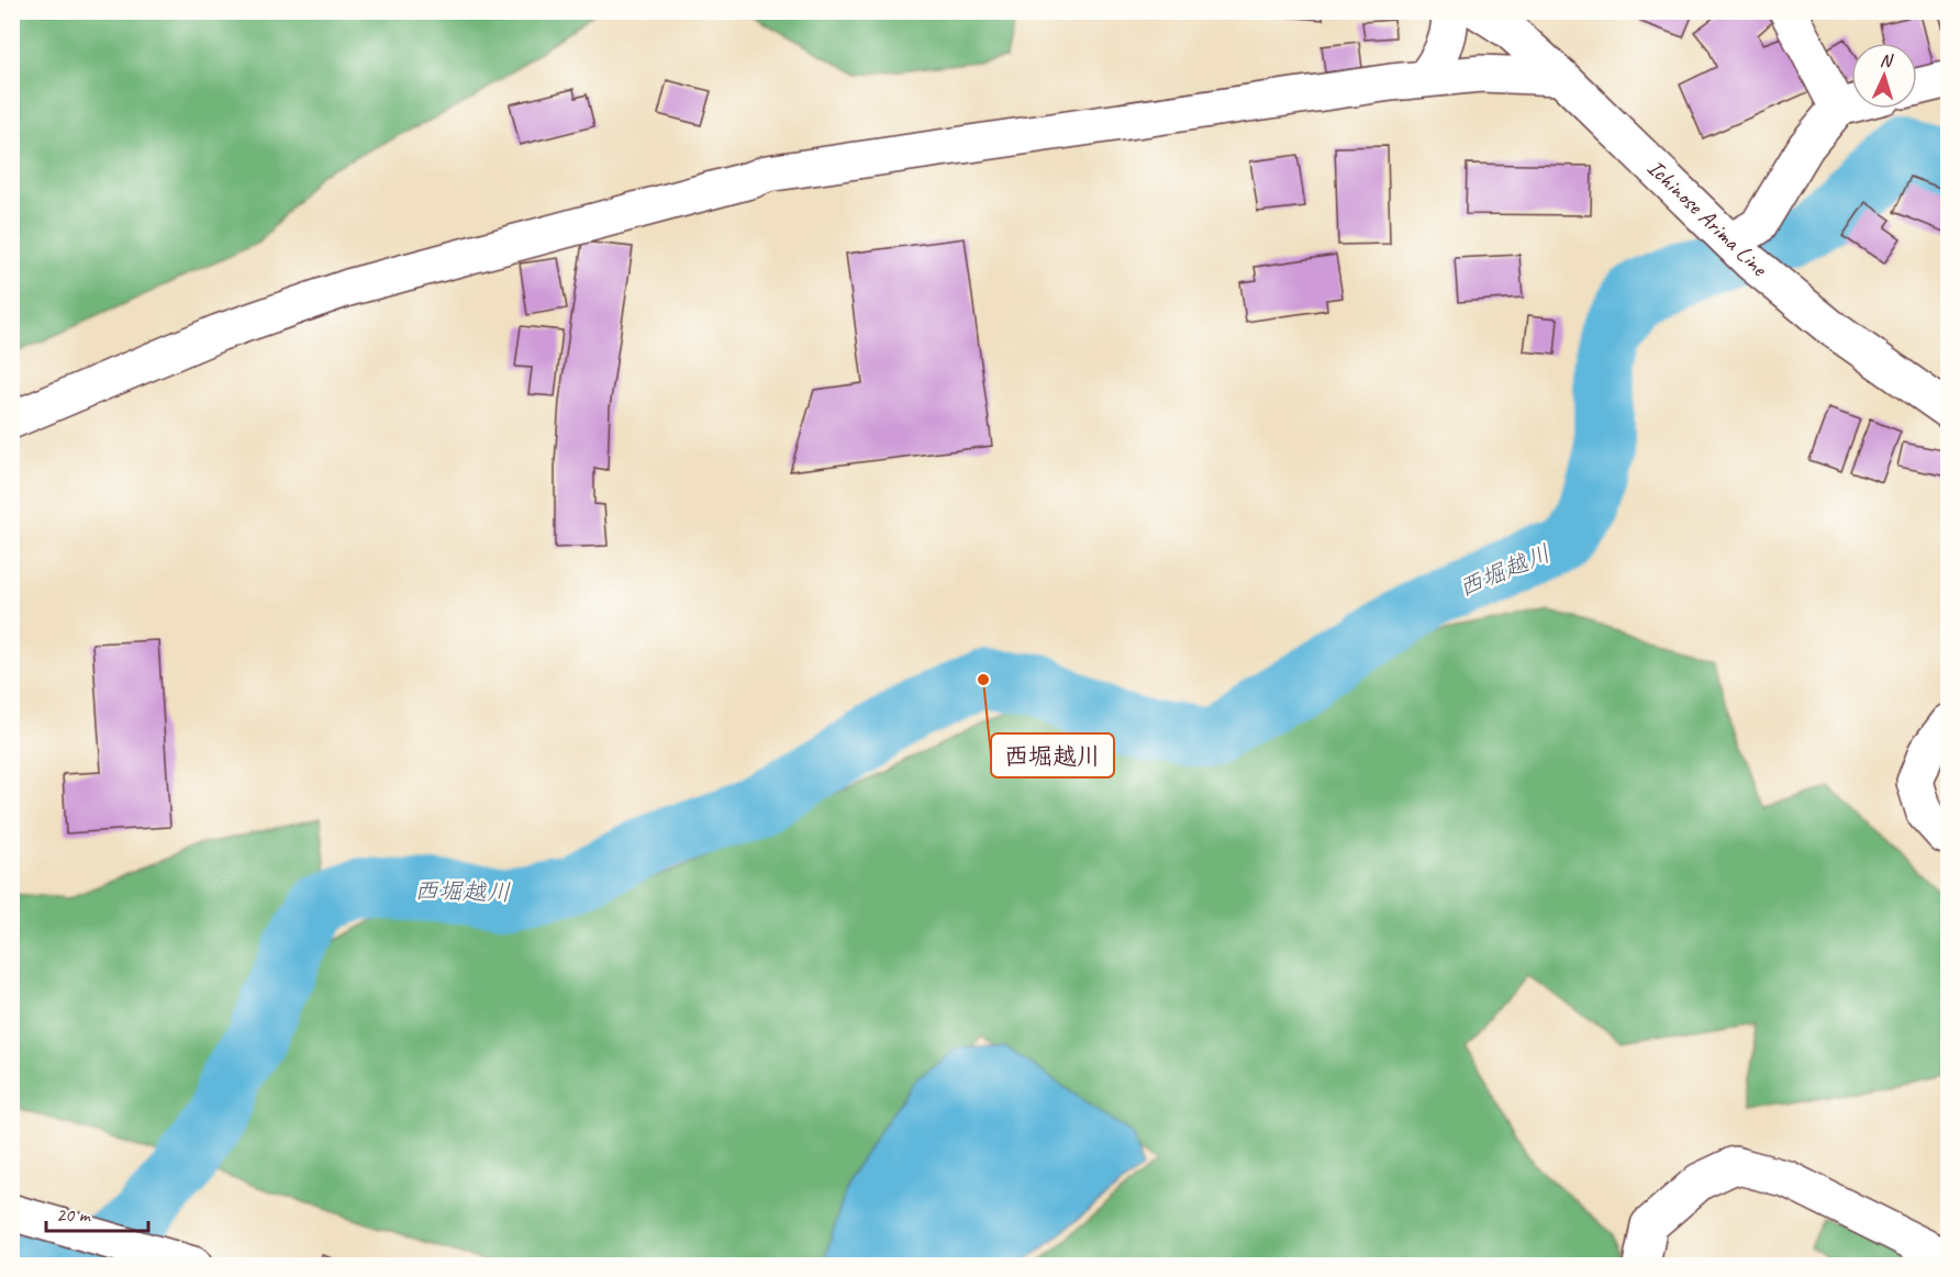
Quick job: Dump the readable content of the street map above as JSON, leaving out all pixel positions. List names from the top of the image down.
{
  "streets": {
    "main road": ["Ichinose Arima Line"]
  },
  "water": ["西堀越川"],
  "places": ["西堀越川"],
  "scale_bar": "20 m",
  "north": "top"
}
